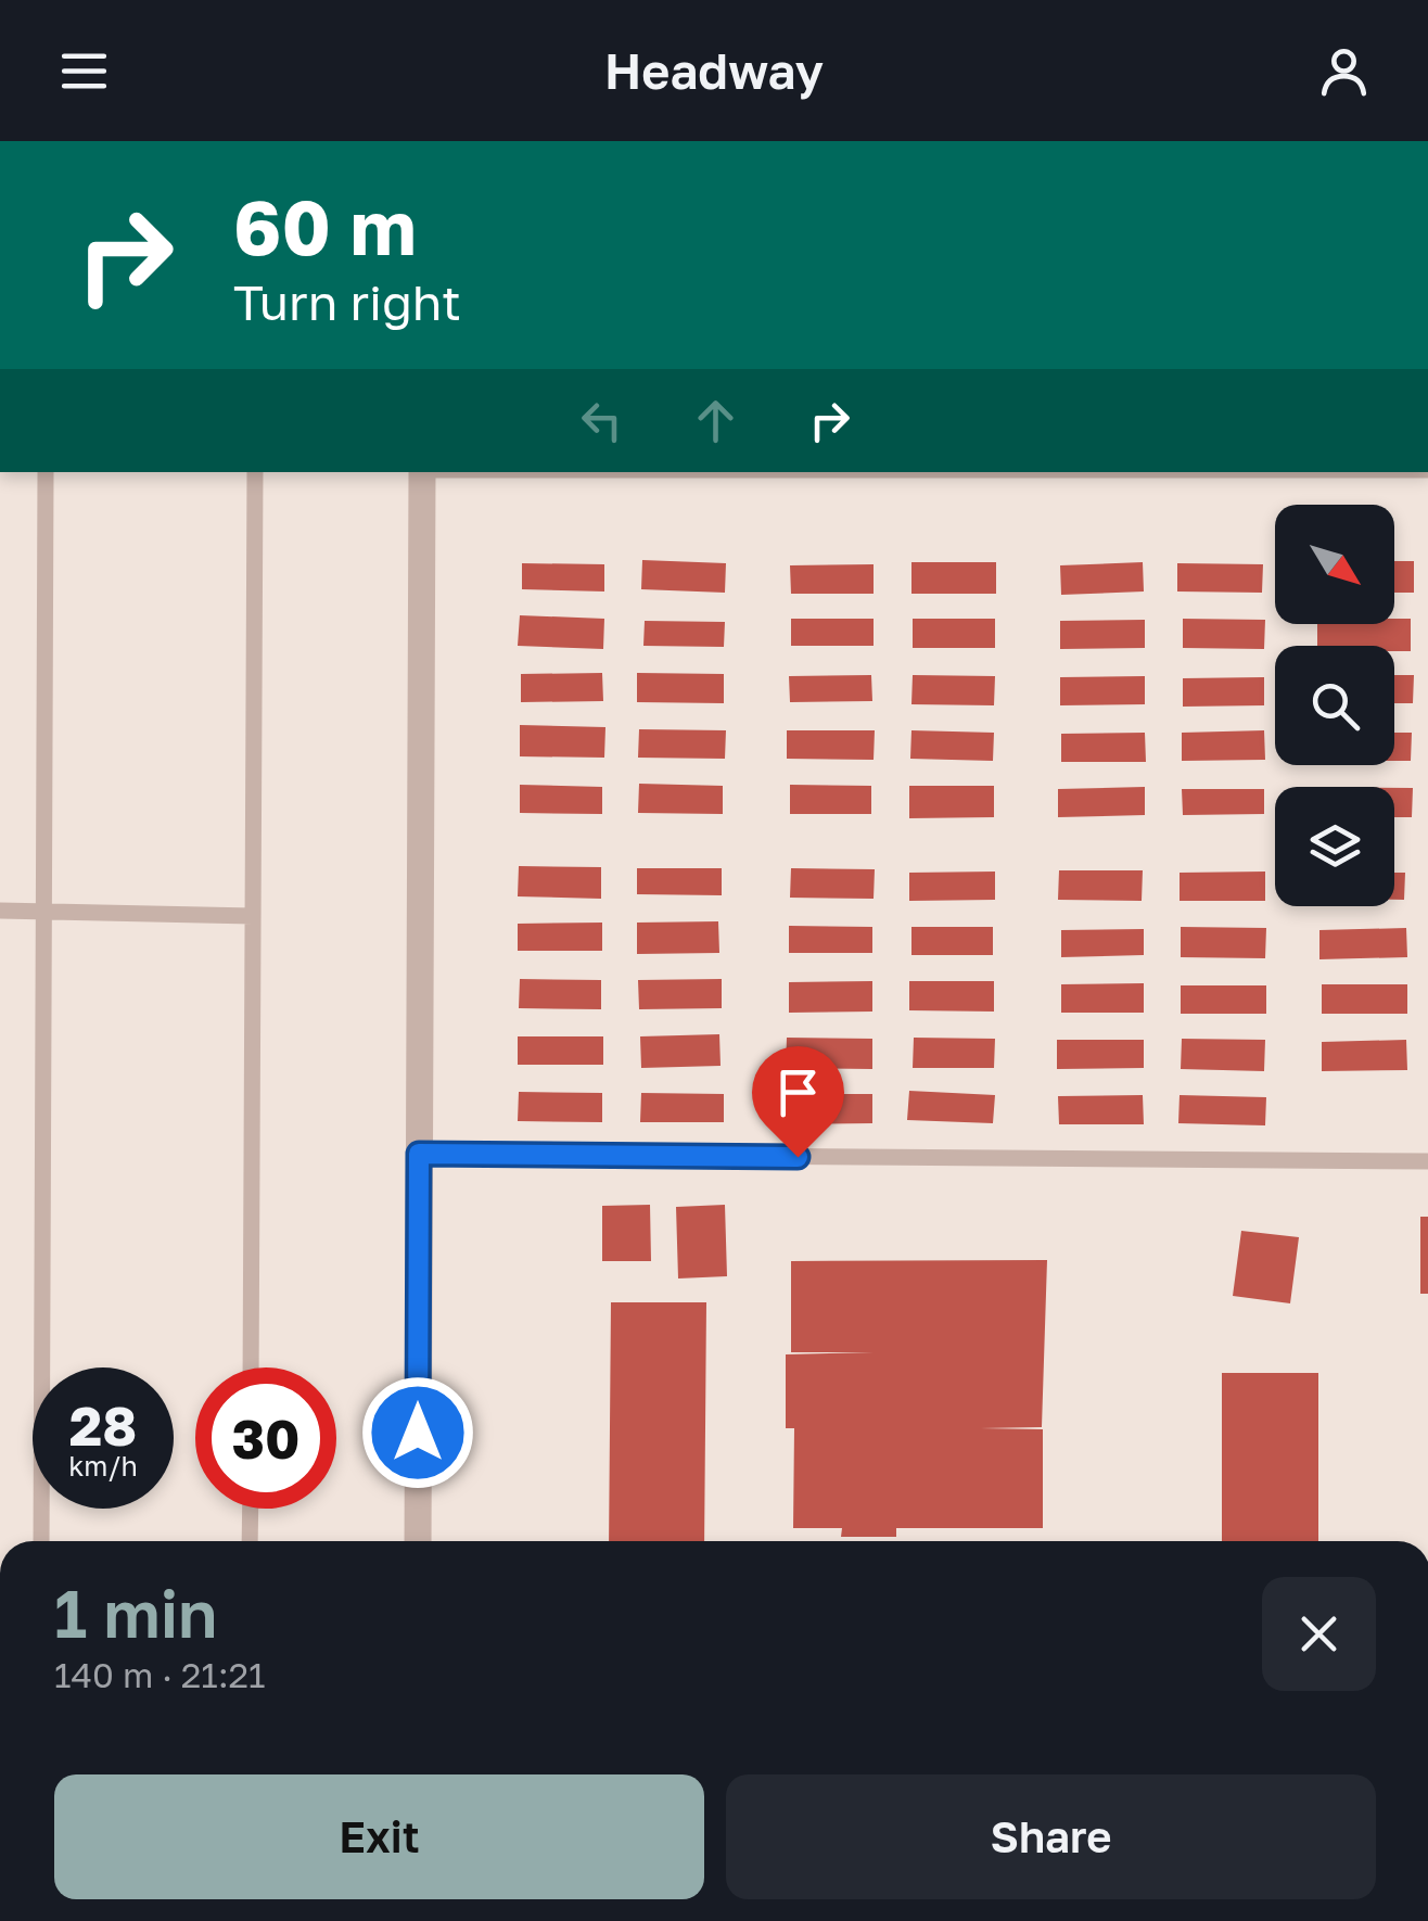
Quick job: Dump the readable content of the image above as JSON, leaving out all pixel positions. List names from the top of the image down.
{
  "north": "bottom right",
  "page": {
    "header": "Headway",
    "turn": ["60 m", "Turn right"],
    "speed": "28 km/h",
    "limit": "30",
    "heading": ["1 min", "140 m · 21:21"],
    "buttons": ["Exit", "Share"]
  }
}
